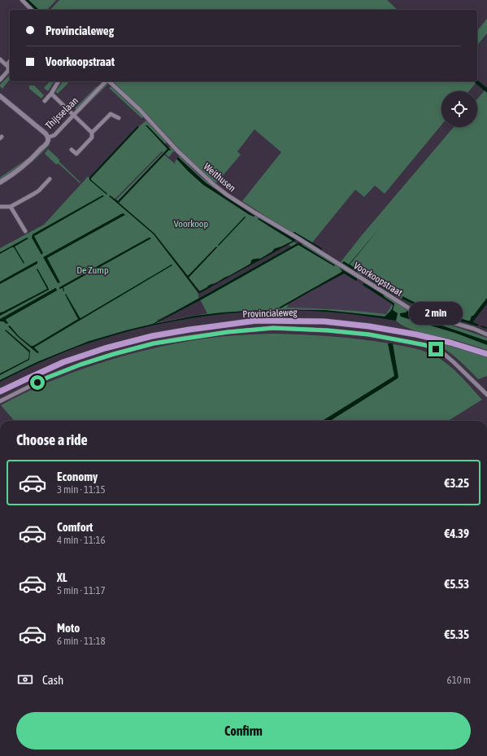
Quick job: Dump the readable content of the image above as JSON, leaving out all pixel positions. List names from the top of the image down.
{
  "streets": {
    "highway": ["Provincialeweg"],
    "street": ["Thijsselaan", "Weithusen", "Voorkoopstraat"]
  },
  "crossings": [
    ["Weithusen", "Voorkoopstraat"]
  ],
  "parks": ["Voorkoop", "De Zump"],
  "page": {
    "banner": ["Provincialeweg", "Voorkoopstraat"],
    "bubble": "2 min",
    "heading": "Choose a ride",
    "list": [
      {
        "name": "Economy",
        "note": "3 min · 11:15",
        "value": "€3.25"
      },
      {
        "name": "Comfort",
        "note": "4 min · 11:16",
        "value": "€4.39"
      },
      {
        "name": "XL",
        "note": "5 min · 11:17",
        "value": "€5.53"
      },
      {
        "name": "Moto",
        "note": "6 min · 11:18",
        "value": "€5.35"
      }
    ],
    "pay": ["Cash", "610 m"],
    "buttons": "Confirm"
  }
}
